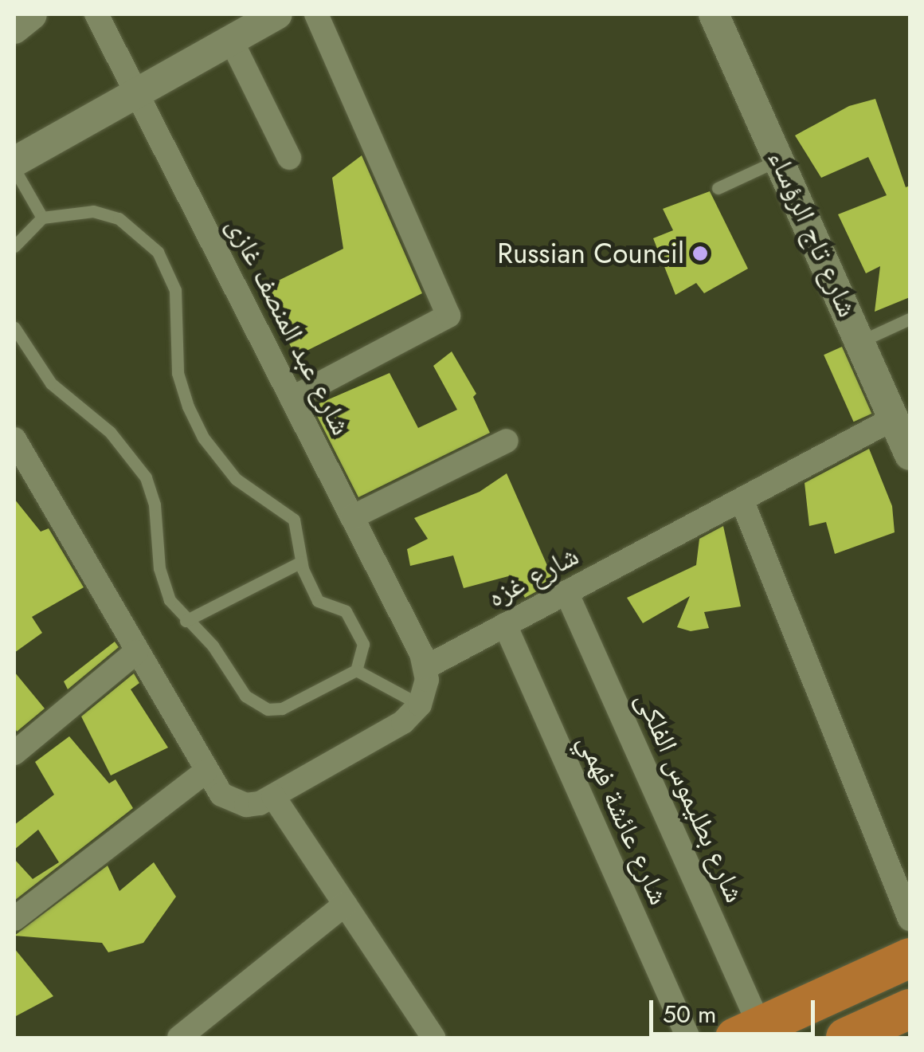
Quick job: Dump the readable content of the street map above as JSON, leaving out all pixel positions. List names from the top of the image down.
{
  "streets": {
    "street": [
      "شارع تاج الرؤساء",
      "شارع عبد المنصف غازى",
      "شارع غزه",
      "شارع بطليموس الفلكى",
      "شارع عائشة فهمي"
    ]
  },
  "crossings": [
    ["شارع تاج الرؤساء", "شارع غزه"],
    ["شارع عبد المنصف غازى", "شارع غزه"],
    ["شارع غزه", "شارع بطليموس الفلكى"],
    ["شارع غزه", "شارع عائشة فهمي"]
  ],
  "places": ["Russian Council"],
  "scale_bar": "50 m"
}
